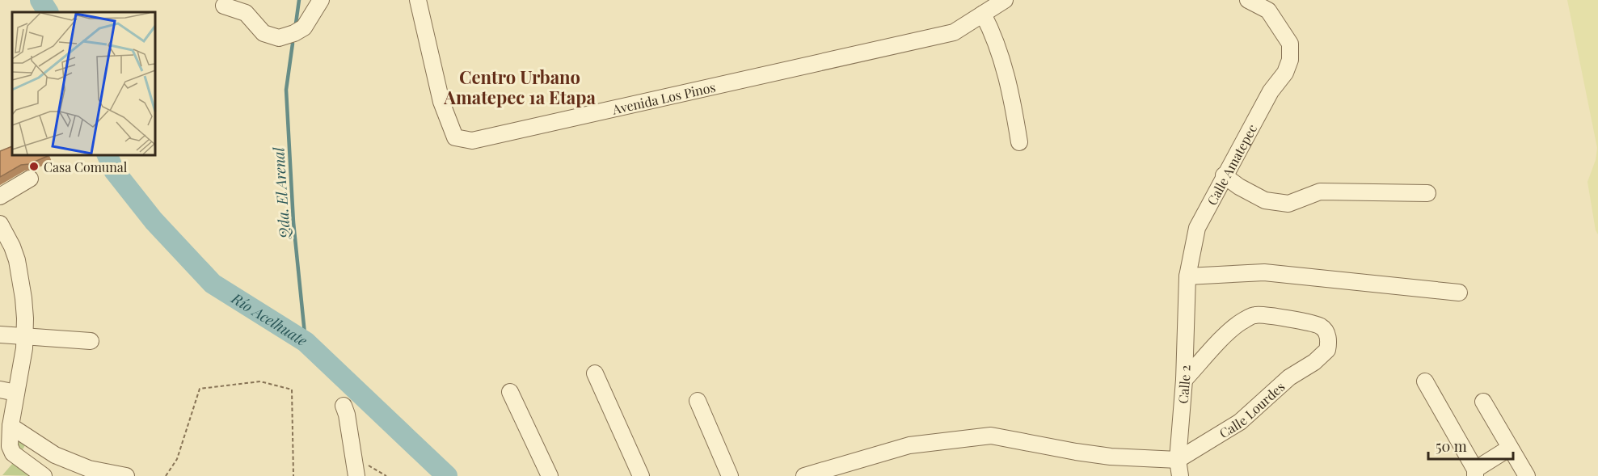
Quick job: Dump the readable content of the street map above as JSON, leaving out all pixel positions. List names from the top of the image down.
{
  "streets": {
    "street": [
      "Avenida Los Pinos",
      "Calle Amatepec",
      "Calle 2",
      "Calle Lourdes"
    ]
  },
  "crossings": [
    ["Calle Amatepec", "Calle 2"],
    ["Calle 2", "Calle Lourdes"]
  ],
  "districts": ["Centro Urbano Amatepec 1a Etapa"],
  "water": ["Qda. El Arenal", "Río Acelhuate"],
  "places": ["Casa Comunal"],
  "scale_bar": "50 m"
}
